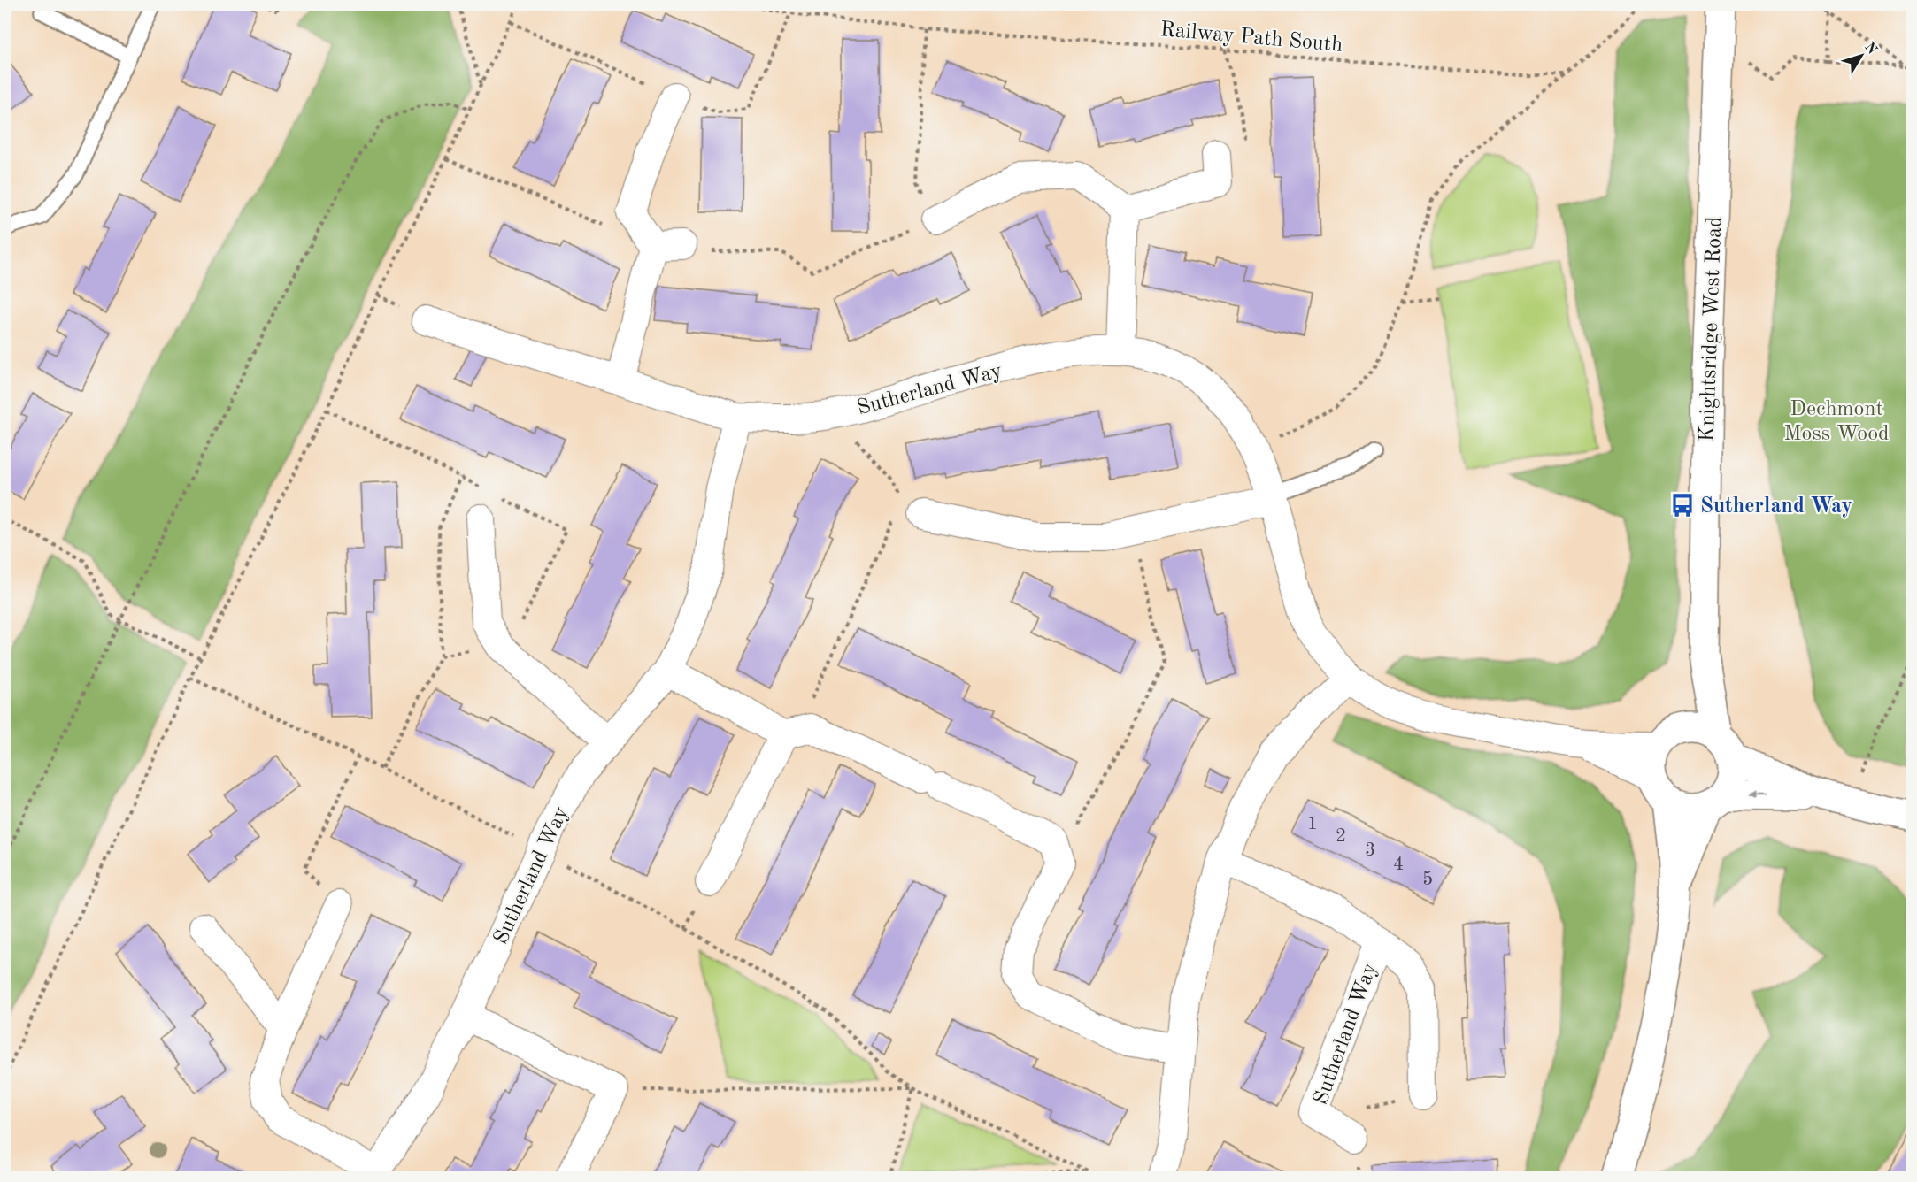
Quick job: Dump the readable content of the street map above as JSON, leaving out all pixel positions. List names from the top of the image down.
{
  "streets": {
    "street": ["Knightsridge West Road", "Sutherland Way"],
    "path": ["Railway Path South"]
  },
  "crossings": [
    ["Knightsridge West Road", "Sutherland Way"]
  ],
  "parks": ["Dechmont Moss Wood"],
  "places": {
    "bus stop": ["Sutherland Way"]
  },
  "house_numbers": [
    "1",
    "2",
    "3",
    "4",
    "5"
  ],
  "north": "top right"
}
